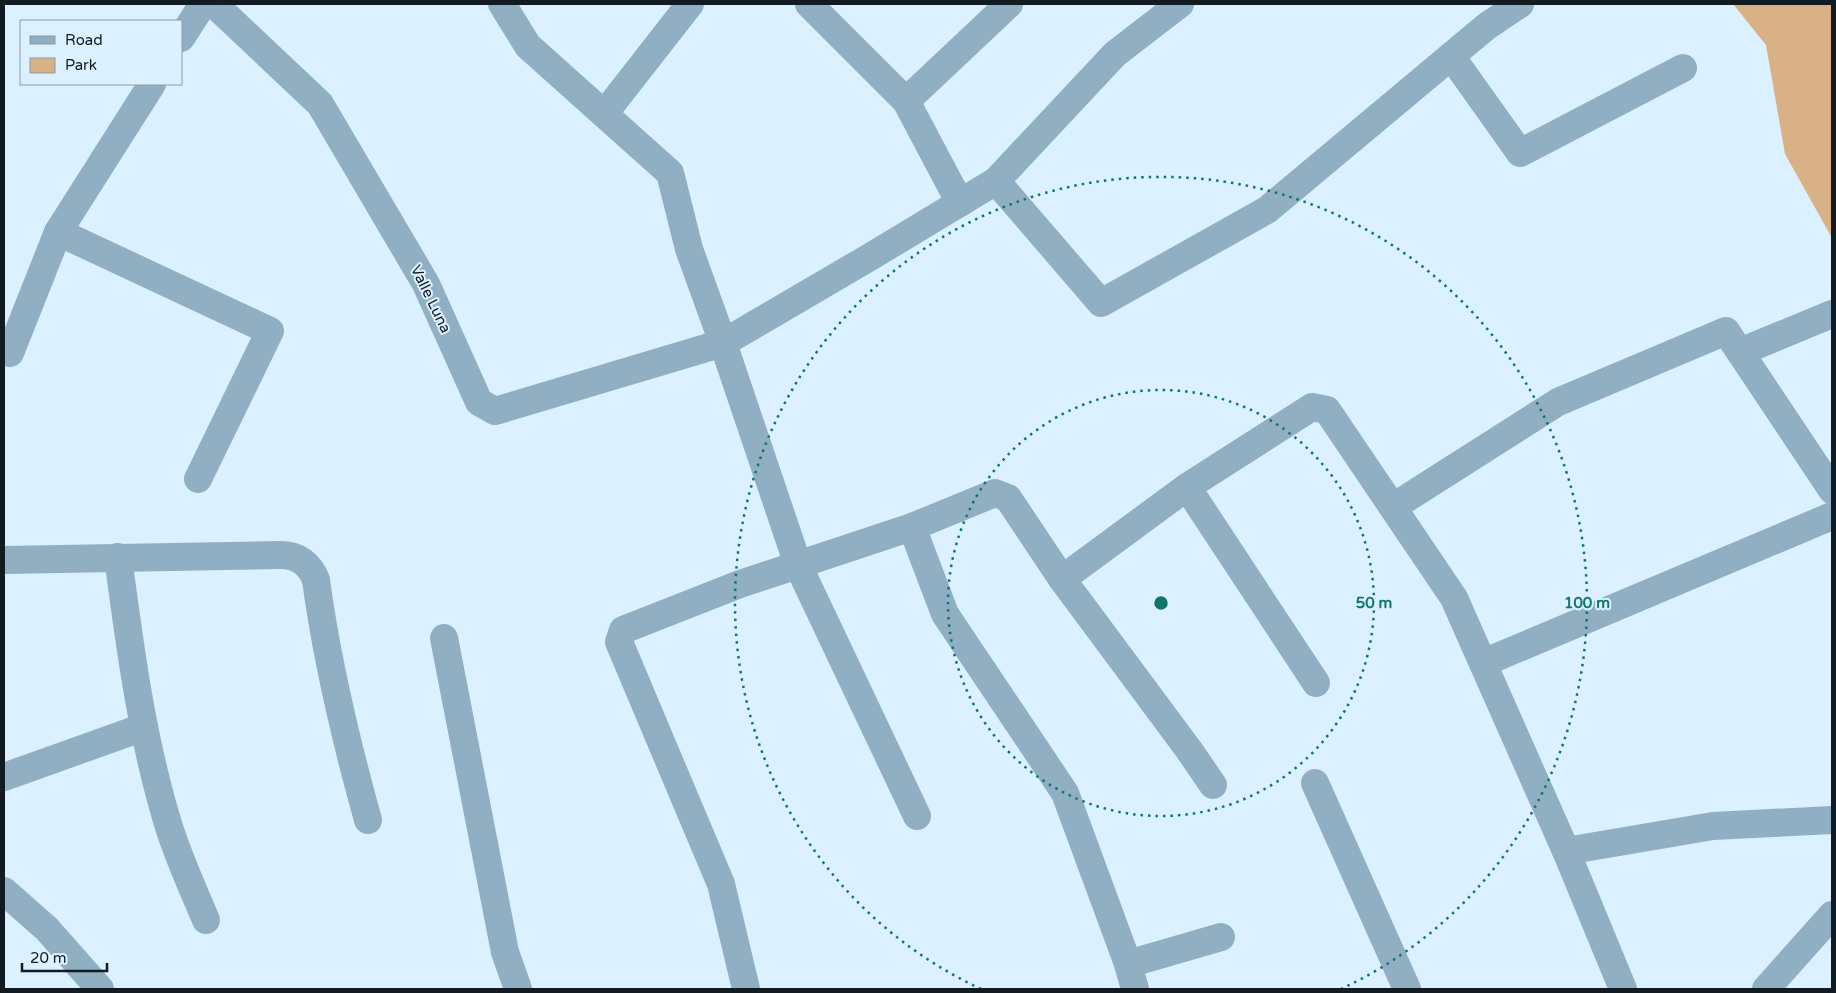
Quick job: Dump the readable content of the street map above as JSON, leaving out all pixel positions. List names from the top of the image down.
{
  "streets": {
    "street": ["Valle Luna"]
  },
  "legend": ["Road", "Park"],
  "scale_bar": "20 m",
  "rings": ["50 m", "100 m"]
}
